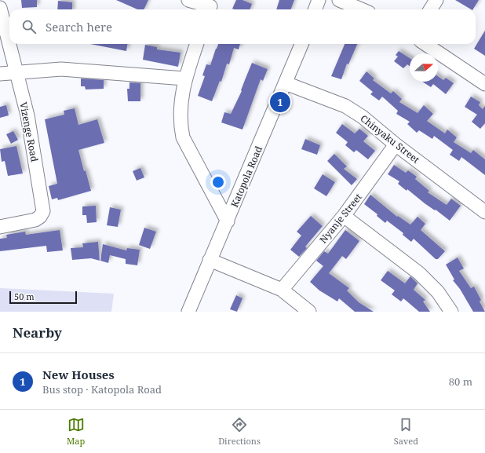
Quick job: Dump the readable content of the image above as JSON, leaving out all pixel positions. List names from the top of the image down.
{
  "streets": {
    "street": [
      "Vizenge Road",
      "Chinyaku Street",
      "Katopola Road",
      "Nyanje Street"
    ]
  },
  "crossings": [
    ["Chinyaku Street", "Katopola Road"],
    ["Chinyaku Street", "Nyanje Street"]
  ],
  "scale_bar": "50 m",
  "north": "right",
  "page": {
    "search": "Search here",
    "pins": "1",
    "scale": "50 m",
    "heading": "Nearby",
    "list": [
      {
        "mark": "1",
        "name": "New Houses",
        "note": "Bus stop · Katopola Road",
        "value": "80 m"
      }
    ],
    "nav": ["Map", "Directions", "Saved"]
  }
}
